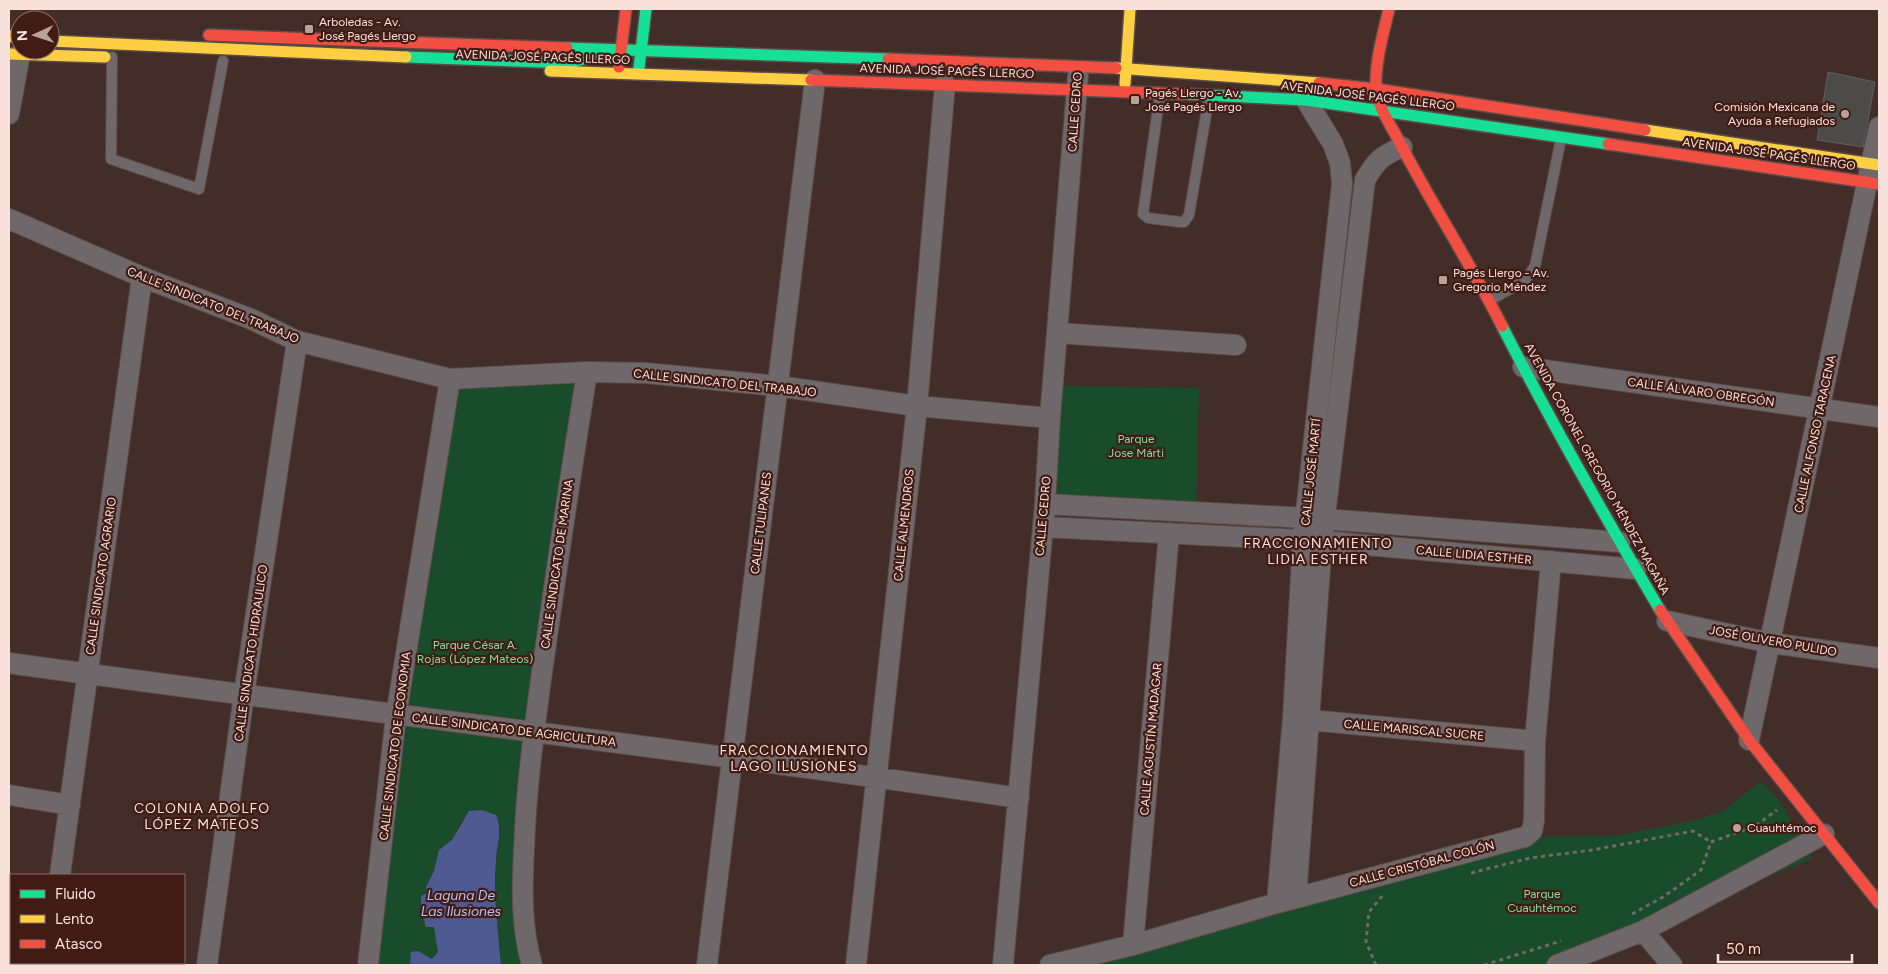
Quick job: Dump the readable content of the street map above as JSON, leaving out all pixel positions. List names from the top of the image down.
{
  "streets": {
    "main road": ["AVENIDA JOSÉ PAGÉS LLERGO", "AVENIDA CORONEL GREGORIO MÉNDEZ MAGAÑA"],
    "street": [
      "CALLE CEDRO",
      "CALLE SINDICATO DEL TRABAJO",
      "CALLE ÁLVARO OBREGÓN",
      "CALLE ALFONSO TARACENA",
      "CALLE JOSÉ MARTÍ",
      "CALLE TULIPANES",
      "CALLE ALMENDROS",
      "CALLE LIDIA ESTHER",
      "CALLE SINDICATO DE MARINA",
      "CALLE SINDICATO AGRARIO",
      "JOSÉ OLIVERO PULIDO",
      "CALLE SINDICATO HIDRAULICO",
      "CALLE SINDICATO DE AGRICULTURA",
      "CALLE MARISCAL SUCRE",
      "CALLE AGUSTÍN MADAGAR",
      "CALLE SINDICATO DE ECONOMIA",
      "CALLE CRISTÓBAL COLÓN"
    ]
  },
  "crossings": [
    ["AVENIDA JOSÉ PAGÉS LLERGO", "CALLE CEDRO"],
    ["AVENIDA JOSÉ PAGÉS LLERGO", "CALLE ALFONSO TARACENA"],
    ["AVENIDA JOSÉ PAGÉS LLERGO", "AVENIDA CORONEL GREGORIO MÉNDEZ MAGAÑA"],
    ["AVENIDA JOSÉ PAGÉS LLERGO", "CALLE JOSÉ MARTÍ"],
    ["AVENIDA JOSÉ PAGÉS LLERGO", "CALLE TULIPANES"],
    ["AVENIDA JOSÉ PAGÉS LLERGO", "CALLE ALMENDROS"],
    ["CALLE CEDRO", "CALLE SINDICATO DEL TRABAJO"],
    ["CALLE CEDRO", "CALLE LIDIA ESTHER"],
    ["CALLE CEDRO", "CALLE SINDICATO DE AGRICULTURA"],
    ["CALLE SINDICATO DEL TRABAJO", "CALLE TULIPANES"],
    ["CALLE SINDICATO DEL TRABAJO", "CALLE ALMENDROS"],
    ["CALLE SINDICATO DEL TRABAJO", "CALLE SINDICATO DE MARINA"],
    ["CALLE SINDICATO DEL TRABAJO", "CALLE SINDICATO AGRARIO"],
    ["CALLE SINDICATO DEL TRABAJO", "CALLE SINDICATO HIDRAULICO"],
    ["CALLE SINDICATO DEL TRABAJO", "CALLE SINDICATO DE ECONOMIA"],
    ["CALLE ÁLVARO OBREGÓN", "CALLE ALFONSO TARACENA"],
    ["CALLE ÁLVARO OBREGÓN", "AVENIDA CORONEL GREGORIO MÉNDEZ MAGAÑA"],
    ["CALLE ALFONSO TARACENA", "AVENIDA CORONEL GREGORIO MÉNDEZ MAGAÑA"],
    ["CALLE ALFONSO TARACENA", "JOSÉ OLIVERO PULIDO"],
    ["AVENIDA CORONEL GREGORIO MÉNDEZ MAGAÑA", "CALLE JOSÉ MARTÍ"],
    ["AVENIDA CORONEL GREGORIO MÉNDEZ MAGAÑA", "CALLE LIDIA ESTHER"],
    ["AVENIDA CORONEL GREGORIO MÉNDEZ MAGAÑA", "JOSÉ OLIVERO PULIDO"],
    ["CALLE JOSÉ MARTÍ", "CALLE LIDIA ESTHER"],
    ["CALLE JOSÉ MARTÍ", "CALLE MARISCAL SUCRE"],
    ["CALLE JOSÉ MARTÍ", "CALLE CRISTÓBAL COLÓN"],
    ["CALLE TULIPANES", "CALLE SINDICATO DE AGRICULTURA"],
    ["CALLE ALMENDROS", "CALLE SINDICATO DE AGRICULTURA"],
    ["CALLE LIDIA ESTHER", "CALLE AGUSTÍN MADAGAR"],
    ["CALLE LIDIA ESTHER", "CALLE CRISTÓBAL COLÓN"],
    ["CALLE SINDICATO DE MARINA", "CALLE SINDICATO DE AGRICULTURA"],
    ["CALLE SINDICATO AGRARIO", "CALLE SINDICATO DE AGRICULTURA"],
    ["CALLE SINDICATO HIDRAULICO", "CALLE SINDICATO DE AGRICULTURA"],
    ["CALLE SINDICATO DE AGRICULTURA", "CALLE SINDICATO DE ECONOMIA"],
    ["CALLE MARISCAL SUCRE", "CALLE CRISTÓBAL COLÓN"],
    ["CALLE AGUSTÍN MADAGAR", "CALLE CRISTÓBAL COLÓN"]
  ],
  "districts": ["FRACCIONAMIENTO LIDIA ESTHER", "FRACCIONAMIENTO LAGO ILUSIONES", "COLONIA ADOLFO LÓPEZ MATEOS"],
  "water": ["Laguna De Las Ilusiones"],
  "parks": ["Parque Jose Márti", "Parque César A. Rojas (López Mateos)", "Parque Cuauhtémoc"],
  "places": {
    "transit": ["Arboledas - Av. José Pagés Llergo", "Pagés Llergo - Av. José Pagés Llergo", "Pagés Llergo - Av. Gregorio Méndez"],
    "other": ["Comisión Mexicana de Ayuda a Refugiados", "Cuauhtémoc"]
  },
  "legend": ["Fluido", "Lento", "Atasco"],
  "scale_bar": "50 m",
  "north": "left"
}
